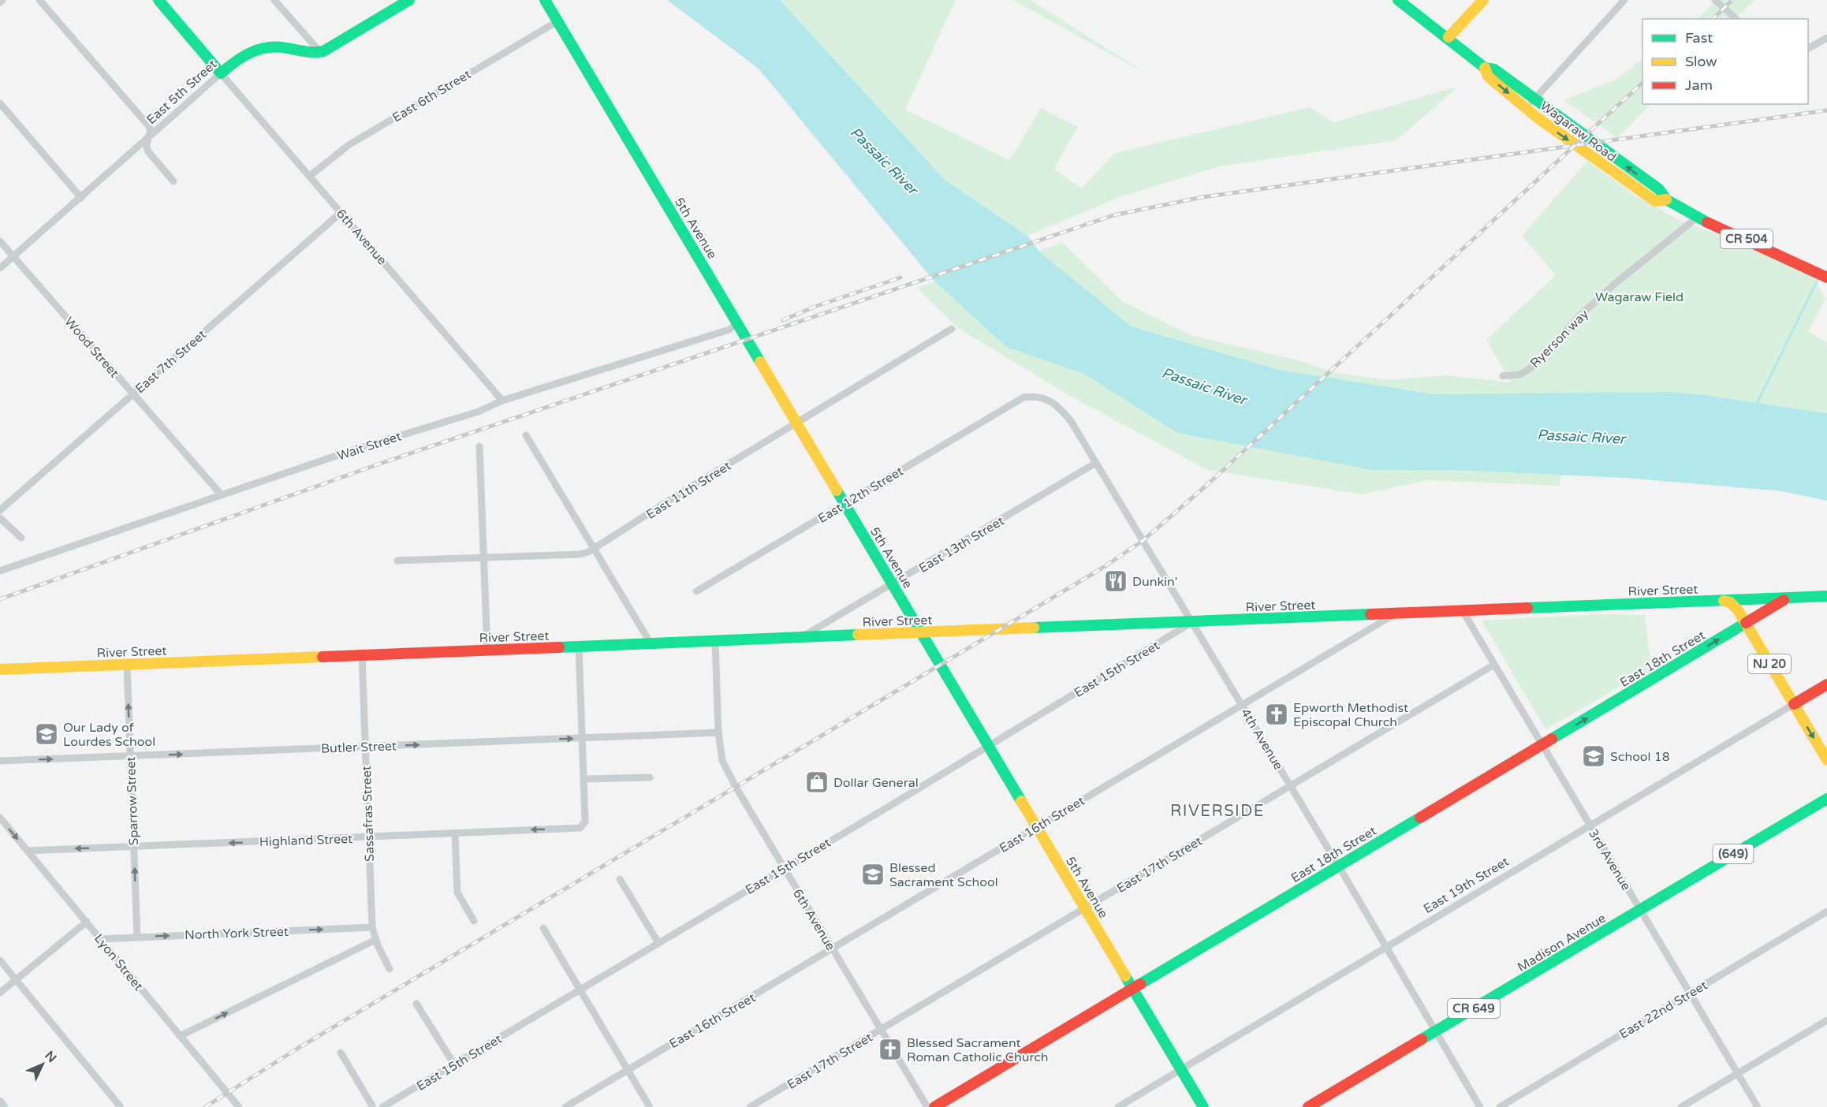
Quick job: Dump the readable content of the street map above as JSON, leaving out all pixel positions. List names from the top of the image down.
{
  "streets": {
    "main road": [
      "East 5th Street",
      "Wagaraw Road",
      "5th Avenue",
      "CR 504",
      "River Street",
      "East 18th Street",
      "NJ 20",
      "(649)",
      "East 19th Street",
      "Madison Avenue",
      "CR 649"
    ],
    "street": [
      "East 6th Street",
      "6th Avenue",
      "Ryerson way",
      "Wood Street",
      "East 7th Street",
      "Wait Street",
      "East 11th Street",
      "East 12th Street",
      "East 13th Street",
      "East 15th Street",
      "4th Avenue",
      "Butler Street",
      "Sparrow Street",
      "Sassafras Street",
      "East 16th Street",
      "Highland Street",
      "3rd Avenue",
      "East 17th Street",
      "North York Street",
      "Lyon Street",
      "East 22nd Street"
    ]
  },
  "crossings": [
    ["East 5th Street", "6th Avenue"],
    ["East 5th Street", "Wood Street"],
    ["East 6th Street", "5th Avenue"],
    ["East 6th Street", "6th Avenue"],
    ["Wagaraw Road", "Ryerson way"],
    ["5th Avenue", "Wait Street"],
    ["5th Avenue", "East 11th Street"],
    ["5th Avenue", "East 12th Street"],
    ["5th Avenue", "East 13th Street"],
    ["5th Avenue", "River Street"],
    ["5th Avenue", "East 18th Street"],
    ["5th Avenue", "East 15th Street"],
    ["5th Avenue", "East 16th Street"],
    ["5th Avenue", "East 17th Street"],
    ["5th Avenue", "East 19th Street"],
    ["6th Avenue", "East 7th Street"],
    ["6th Avenue", "Wait Street"],
    ["6th Avenue", "River Street"],
    ["6th Avenue", "East 15th Street"],
    ["6th Avenue", "Butler Street"],
    ["6th Avenue", "East 16th Street"],
    ["6th Avenue", "East 17th Street"],
    ["Wood Street", "East 7th Street"],
    ["Wood Street", "Wait Street"],
    ["East 12th Street", "4th Avenue"],
    ["East 13th Street", "River Street"],
    ["East 13th Street", "4th Avenue"],
    ["River Street", "East 18th Street"],
    ["River Street", "NJ 20"],
    ["River Street", "East 15th Street"],
    ["River Street", "4th Avenue"],
    ["River Street", "Sparrow Street"],
    ["River Street", "Sassafras Street"],
    ["River Street", "East 16th Street"],
    ["River Street", "3rd Avenue"],
    ["East 18th Street", "NJ 20"],
    ["East 18th Street", "4th Avenue"],
    ["East 18th Street", "3rd Avenue"],
    ["NJ 20", "East 19th Street"],
    ["East 15th Street", "4th Avenue"],
    ["4th Avenue", "East 16th Street"],
    ["4th Avenue", "East 17th Street"],
    ["4th Avenue", "East 19th Street"],
    ["4th Avenue", "Madison Avenue"],
    ["Butler Street", "Sparrow Street"],
    ["Butler Street", "Sassafras Street"],
    ["Sparrow Street", "Highland Street"],
    ["Sparrow Street", "North York Street"],
    ["Sassafras Street", "Highland Street"],
    ["Sassafras Street", "North York Street"],
    ["Highland Street", "Lyon Street"],
    ["3rd Avenue", "East 17th Street"],
    ["3rd Avenue", "East 19th Street"],
    ["3rd Avenue", "Madison Avenue"],
    ["3rd Avenue", "East 22nd Street"],
    ["North York Street", "Lyon Street"]
  ],
  "one_way": ["Butler Street", "Sparrow Street", "Highland Street"],
  "districts": ["RIVERSIDE"],
  "water": ["Passaic River"],
  "parks": ["Wagaraw Field"],
  "places": {
    "restaurant": ["Dunkin'"],
    "church": ["Epworth Methodist Episcopal Church", "Blessed Sacrament Roman Catholic Church"],
    "school or university": ["Our Lady of Lourdes School", "School 18", "Blessed Sacrament School"],
    "shop": ["Dollar General"]
  },
  "legend": ["Fast", "Slow", "Jam"],
  "north": "top right"
}
